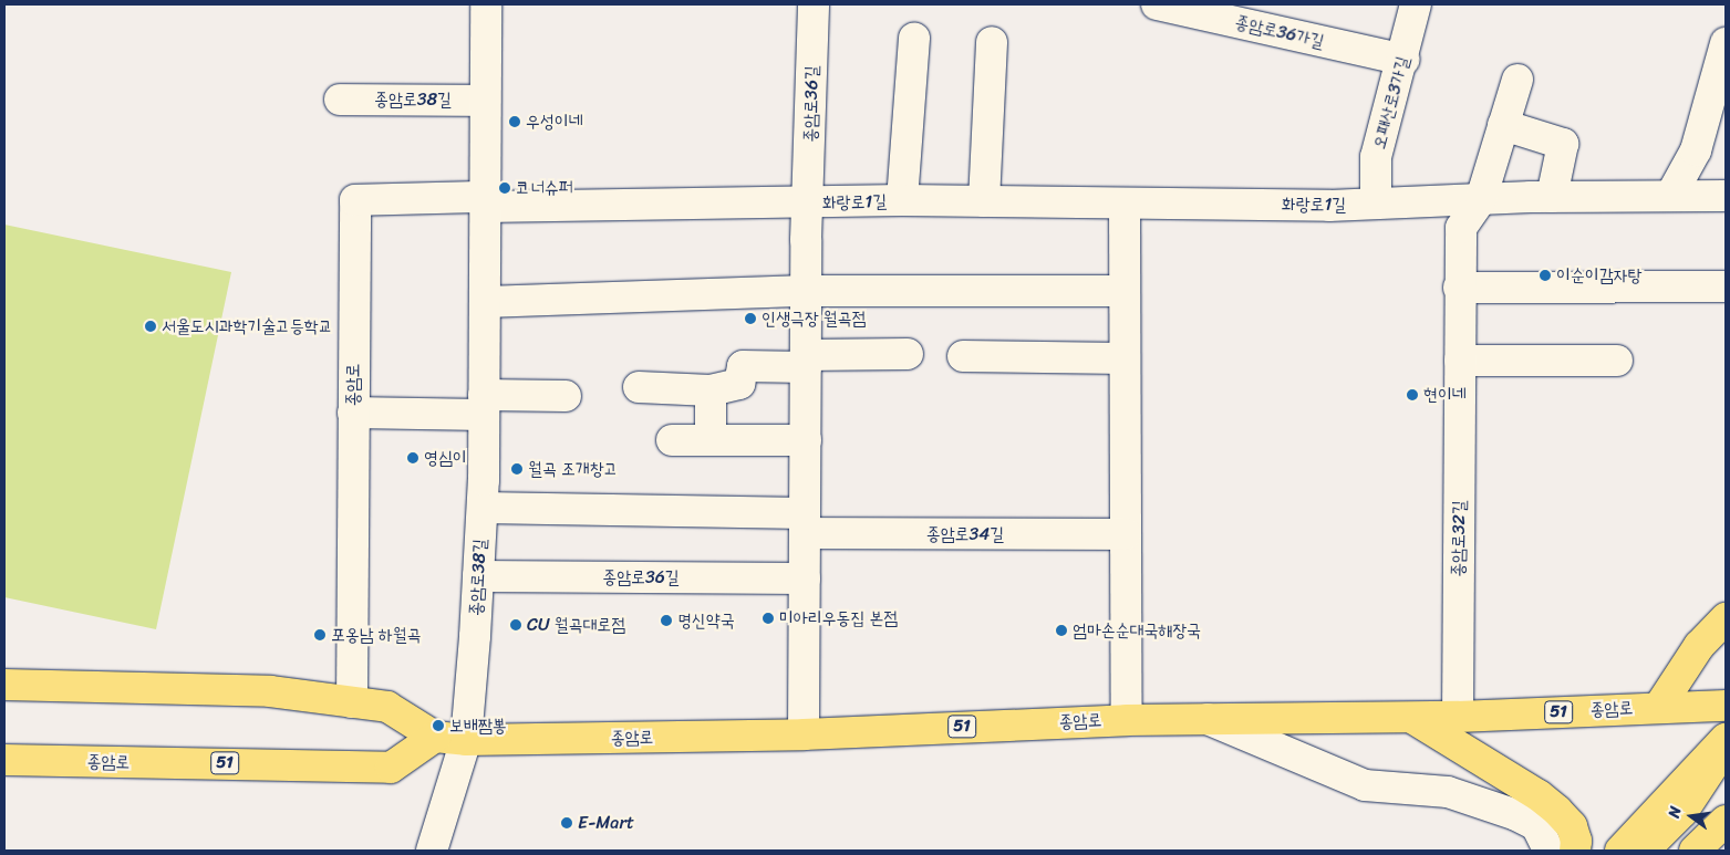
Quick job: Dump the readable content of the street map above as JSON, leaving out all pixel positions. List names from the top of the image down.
{
  "streets": {
    "main road": ["종암로", "51"],
    "street": [
      "종암로36가길",
      "종암로38길",
      "오패산로3가길",
      "종암로36길",
      "화랑로1길",
      "종암로34길",
      "종암로32길"
    ]
  },
  "crossings": [
    ["종암로36가길", "오패산로3가길"],
    ["종암로38길", "종암로36길"],
    ["종암로38길", "종암로"],
    ["오패산로3가길", "화랑로1길"],
    ["종암로36길", "화랑로1길"],
    ["종암로36길", "종암로"],
    ["종암로36길", "종암로34길"],
    ["화랑로1길", "종암로32길"],
    ["종암로", "종암로32길"]
  ],
  "places": [
    "우성이네",
    "코너슈퍼",
    "이순이감자탕",
    "인생극장 월곡점",
    "서울도시과학기술고등학교",
    "현이네",
    "영심이",
    "월곡 조개창고",
    "미아리우동집 본점",
    "명신약국",
    "CU 월곡대로점",
    "엄마손순대국해장국",
    "포옹남 하월곡",
    "보배짬뽕",
    "E-Mart"
  ],
  "north": "left"
}
